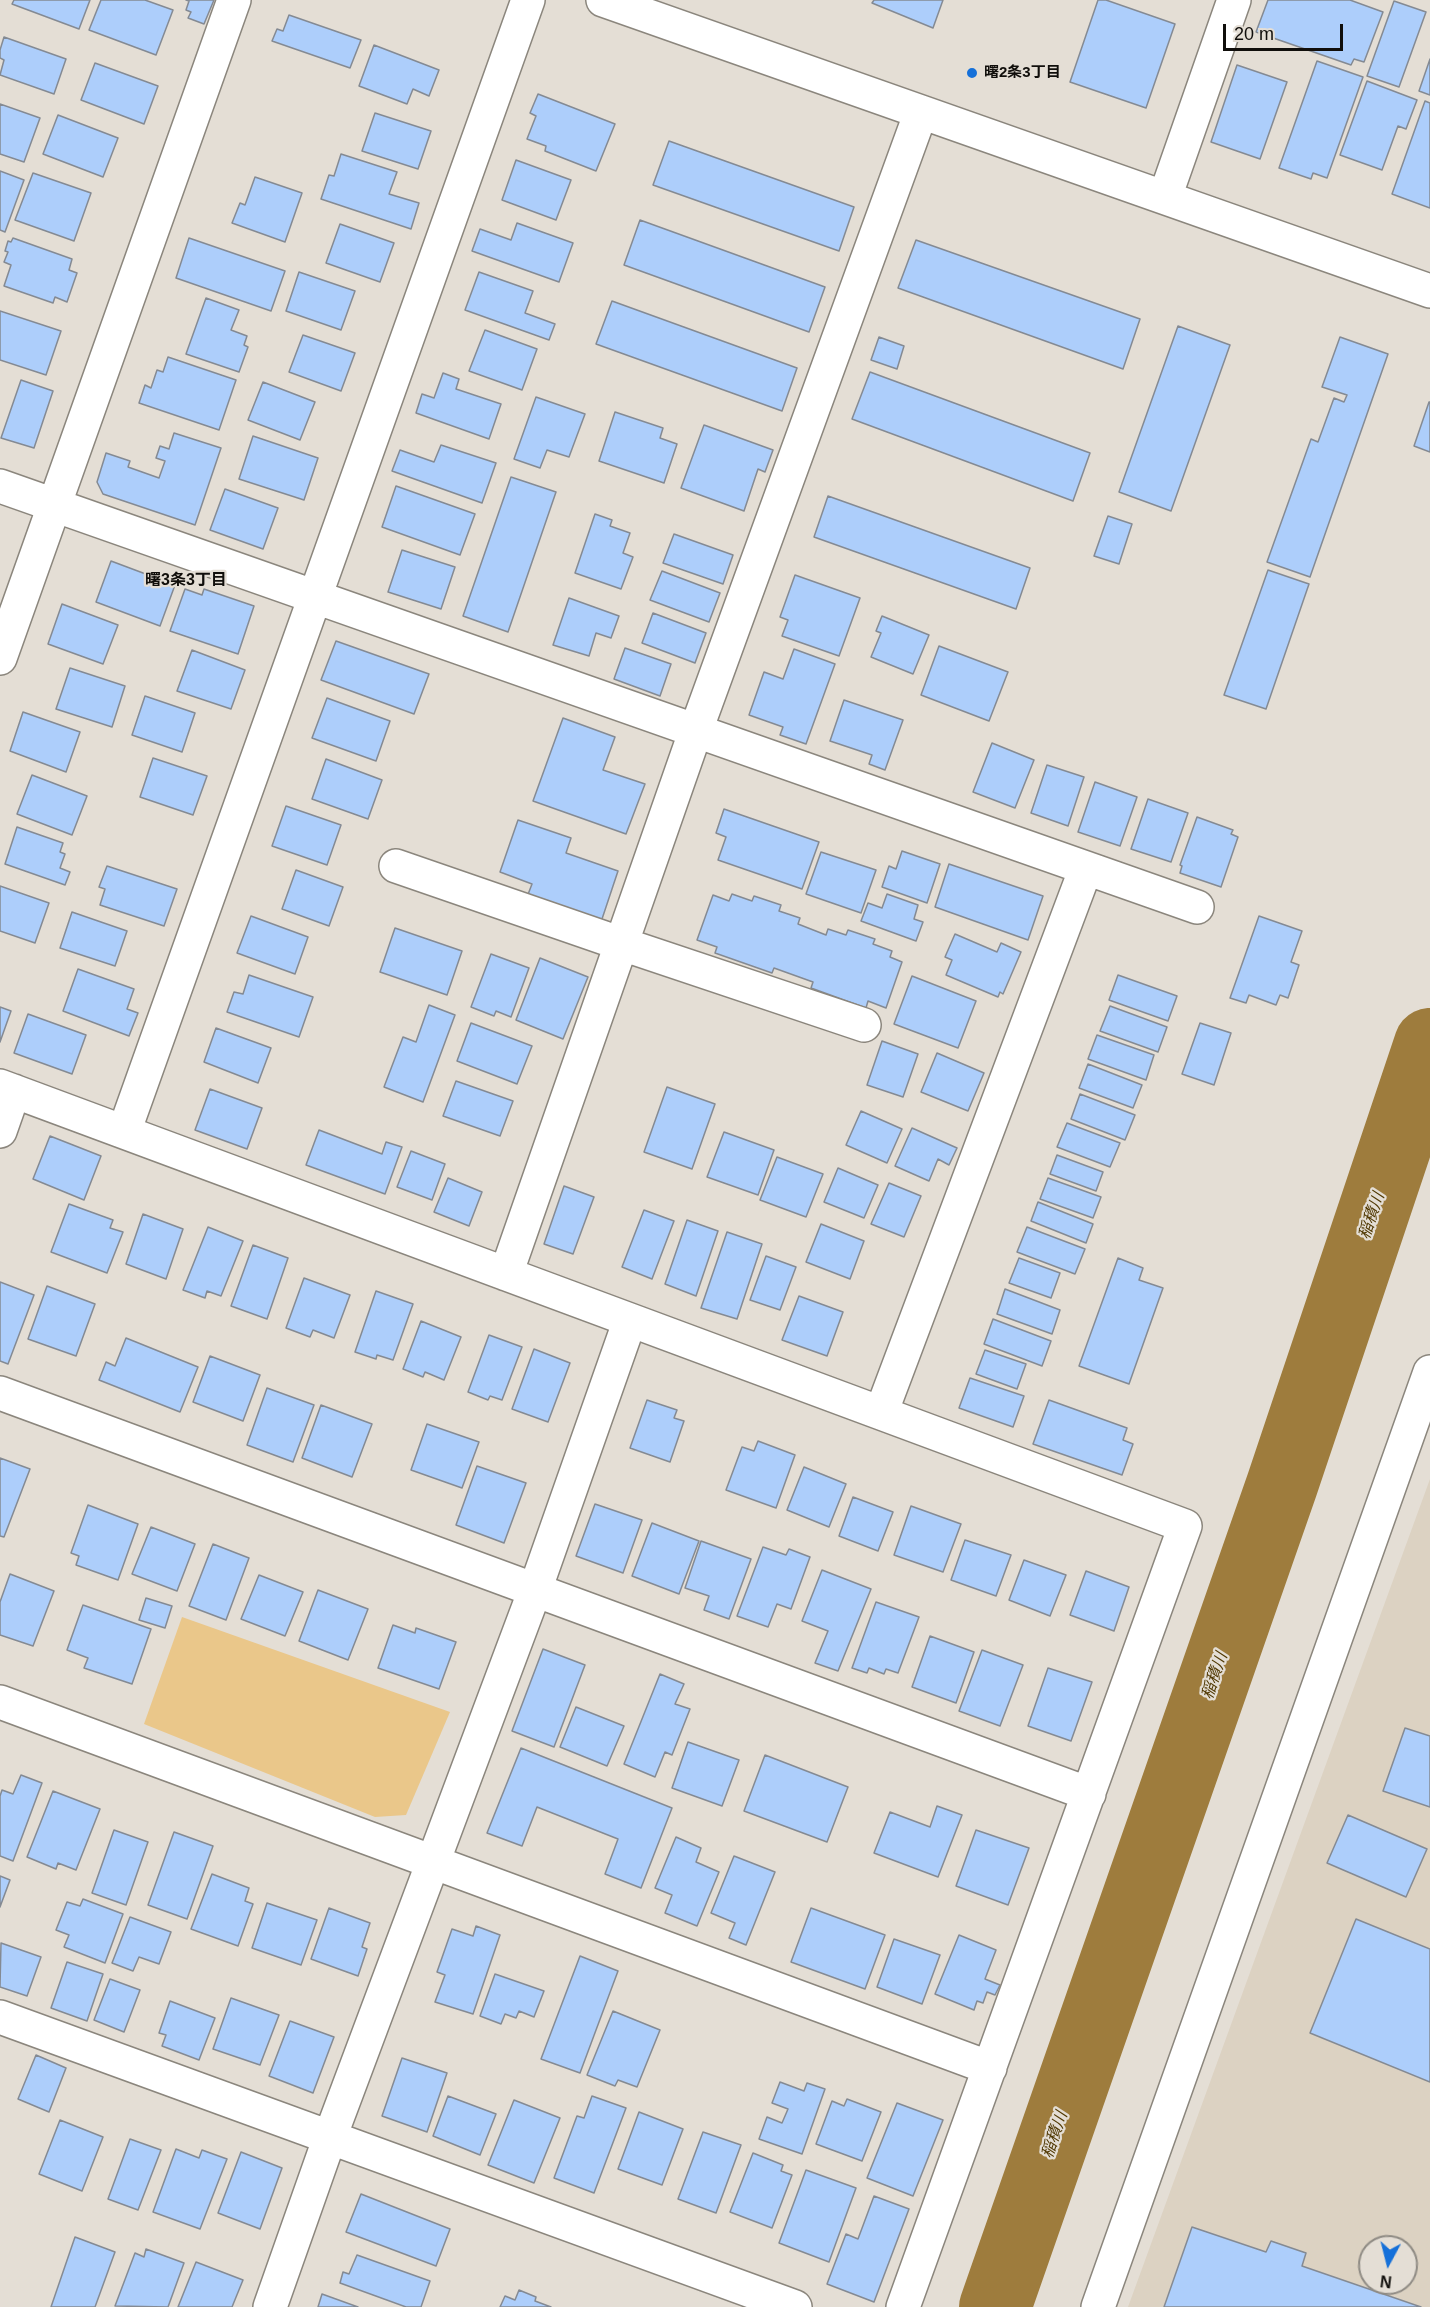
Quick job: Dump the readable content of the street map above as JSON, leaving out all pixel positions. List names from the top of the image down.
{
  "districts": ["曙3条3丁目"],
  "water": ["稲積川"],
  "places": ["曙2条3丁目"],
  "scale_bar": "20 m",
  "north": "bottom"
}
